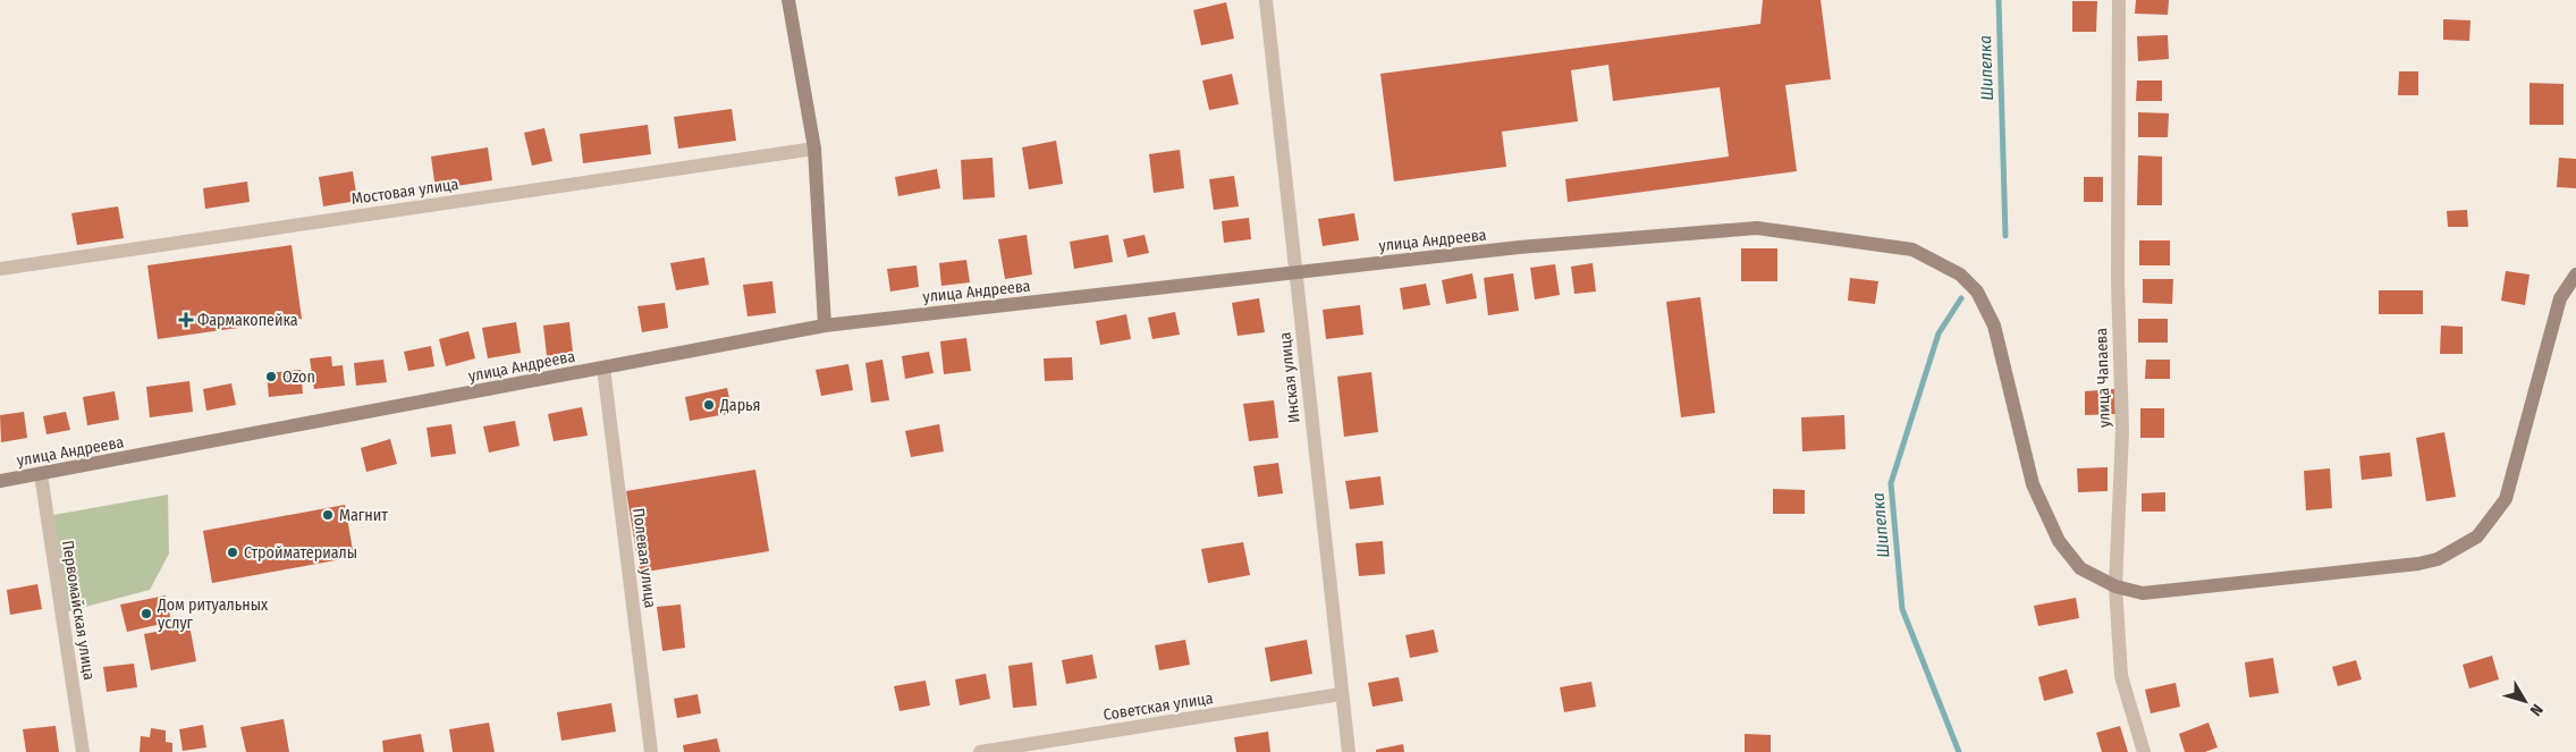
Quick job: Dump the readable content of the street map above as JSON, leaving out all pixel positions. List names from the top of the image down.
{
  "streets": {
    "street": [
      "Мостовая улица",
      "улица Андреева",
      "Инская улица",
      "улица Чапаева",
      "Полевая улица",
      "Первомайская улица",
      "Советская улица"
    ]
  },
  "crossings": [
    ["улица Андреева", "Инская улица"],
    ["улица Андреева", "улица Чапаева"],
    ["улица Андреева", "Полевая улица"],
    ["улица Андреева", "Первомайская улица"],
    ["Инская улица", "Советская улица"]
  ],
  "water": ["Шипелка"],
  "places": {
    "health": ["Фармакопейка"],
    "other": [
      "Ozon",
      "Дарья",
      "Магнит",
      "Стройматериалы",
      "Дом ритуальных услуг"
    ]
  },
  "north": "bottom right"
}
